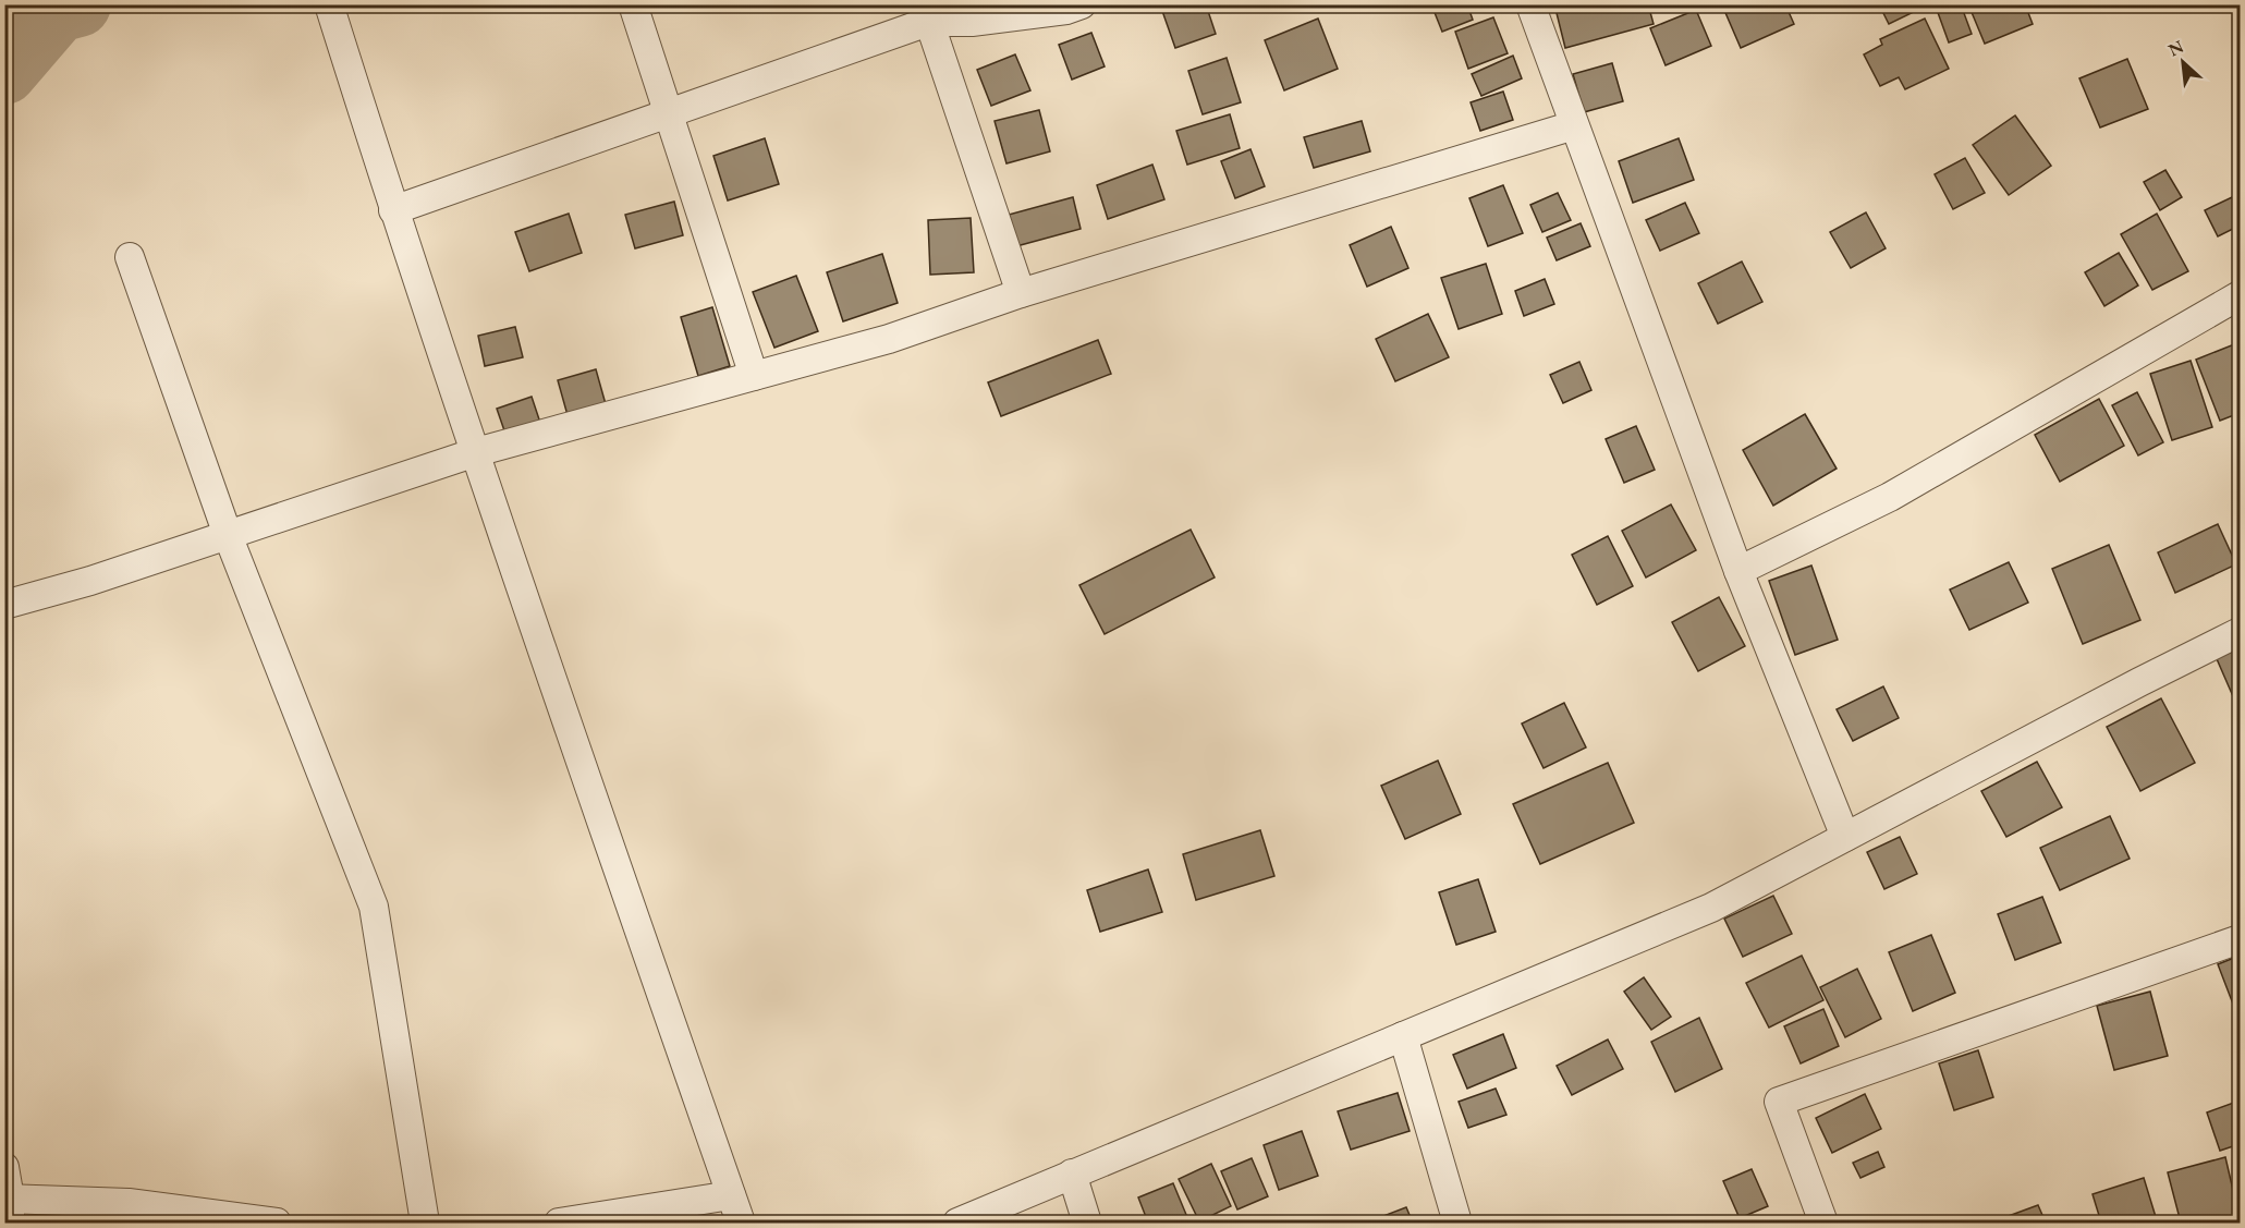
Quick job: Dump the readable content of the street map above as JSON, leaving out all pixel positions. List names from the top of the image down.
{
  "north": "top left"
}
